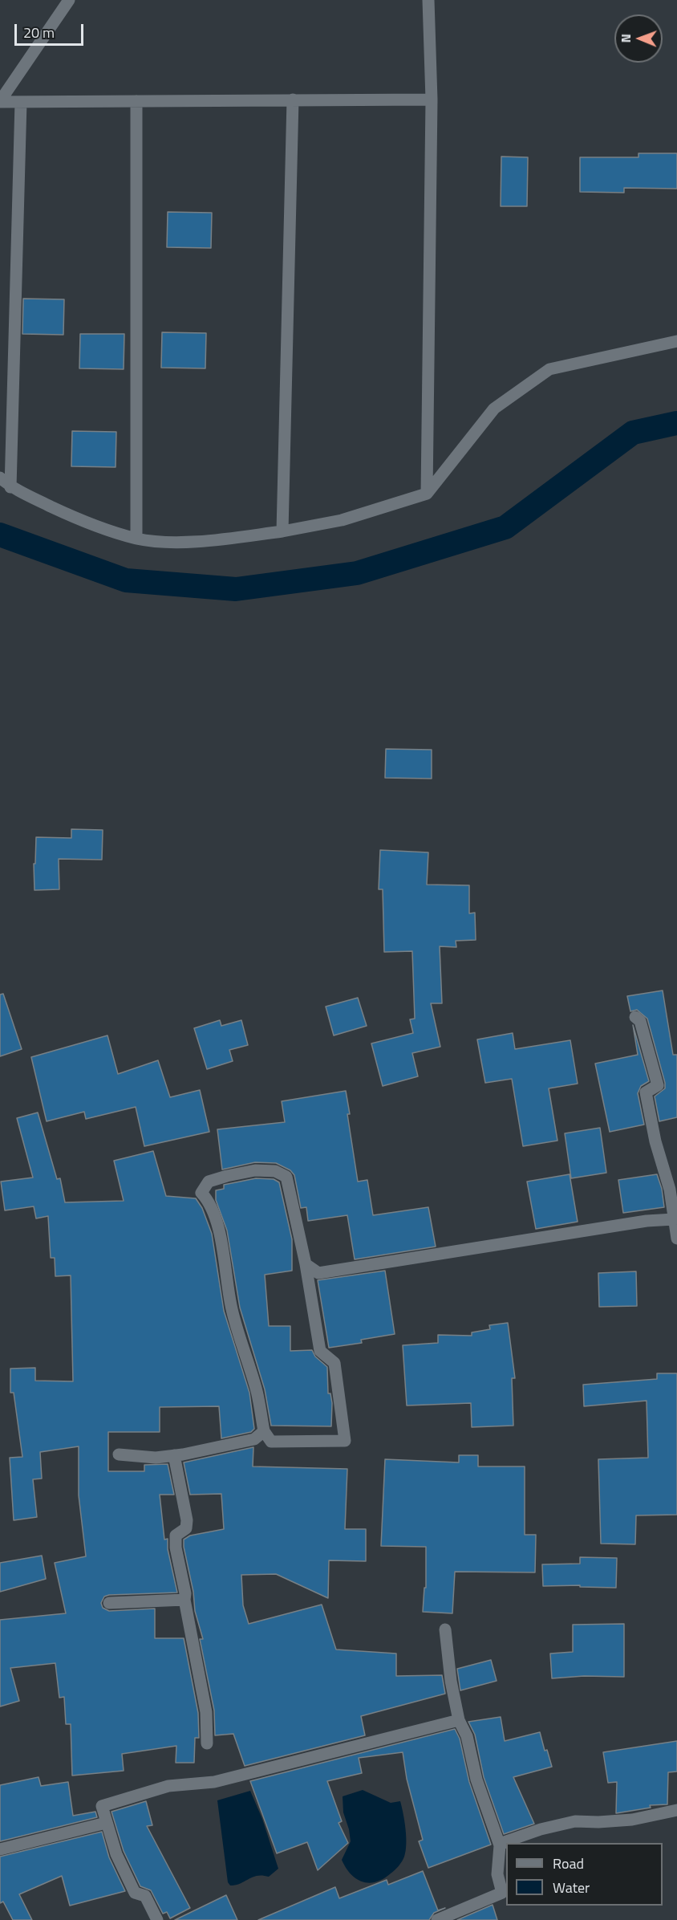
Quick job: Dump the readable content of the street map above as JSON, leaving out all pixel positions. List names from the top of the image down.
{
  "legend": ["Road", "Water"],
  "scale_bar": "20 m",
  "north": "left"
}
